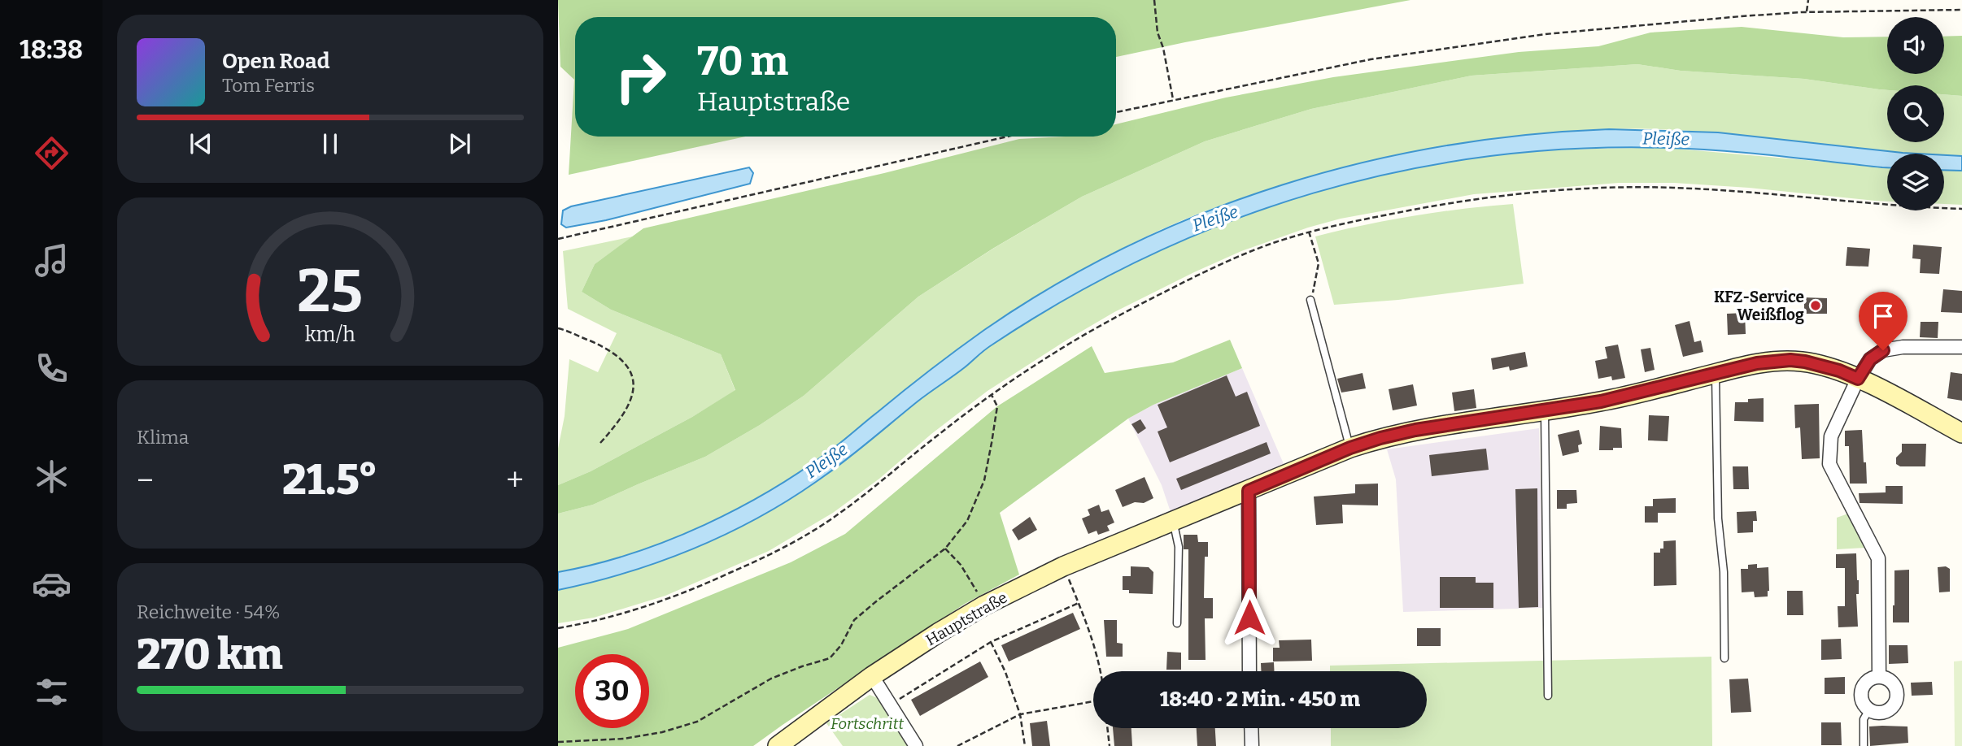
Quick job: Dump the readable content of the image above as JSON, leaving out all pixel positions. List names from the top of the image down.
{
  "streets": {
    "main road": ["Hauptstraße"]
  },
  "water": ["Pleiße"],
  "parks": ["Fortschritt"],
  "places": ["KFZ-Service Weißflog"],
  "page": {
    "tabs": "18:38",
    "turn": ["70 m", "Hauptstraße"],
    "song": ["Open Road", "Tom Ferris"],
    "tile": [
      "Klima",
      ["Reichweite · 54%", "270 km"]
    ],
    "heat": ["−", "21.5°", "+"],
    "limit": "30",
    "trip": "18:40 · 2 Min. · 450 m",
    "gauge": ["25", "km/h"]
  }
}
